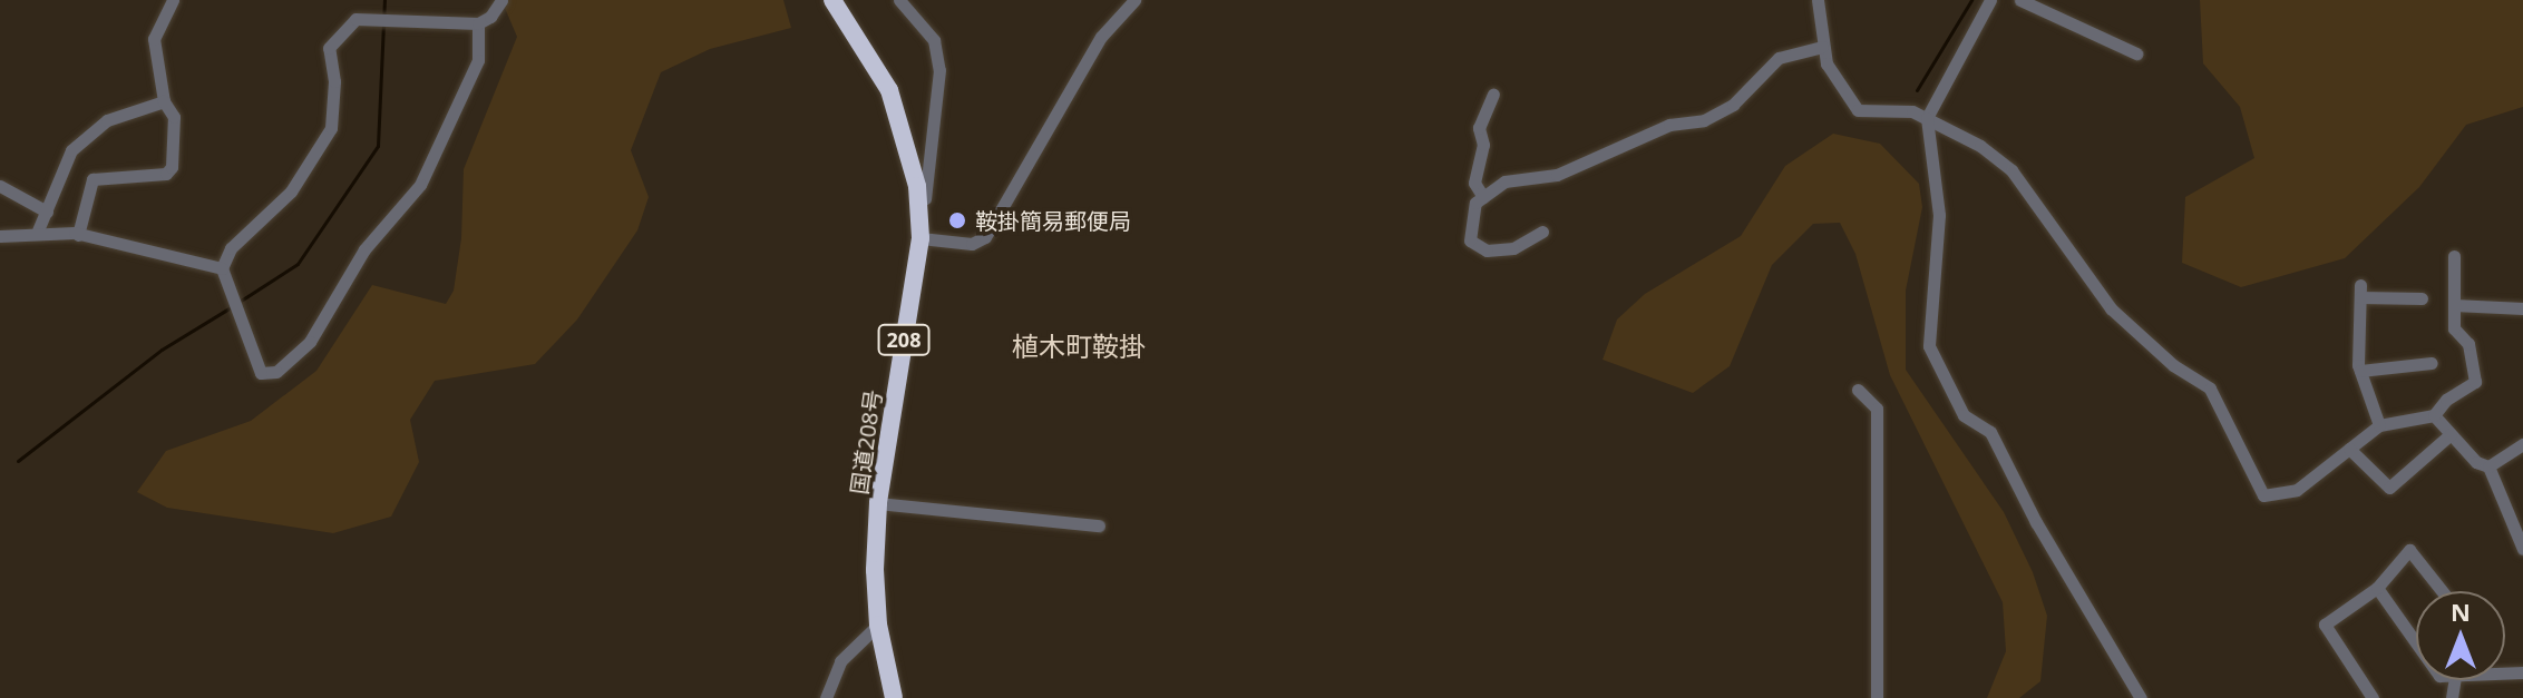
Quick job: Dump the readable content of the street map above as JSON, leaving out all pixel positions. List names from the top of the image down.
{
  "streets": {
    "highway": ["208", "国道208号"]
  },
  "districts": ["植木町鞍掛"],
  "places": ["鞍掛簡易郵便局"],
  "north": "top"
}
